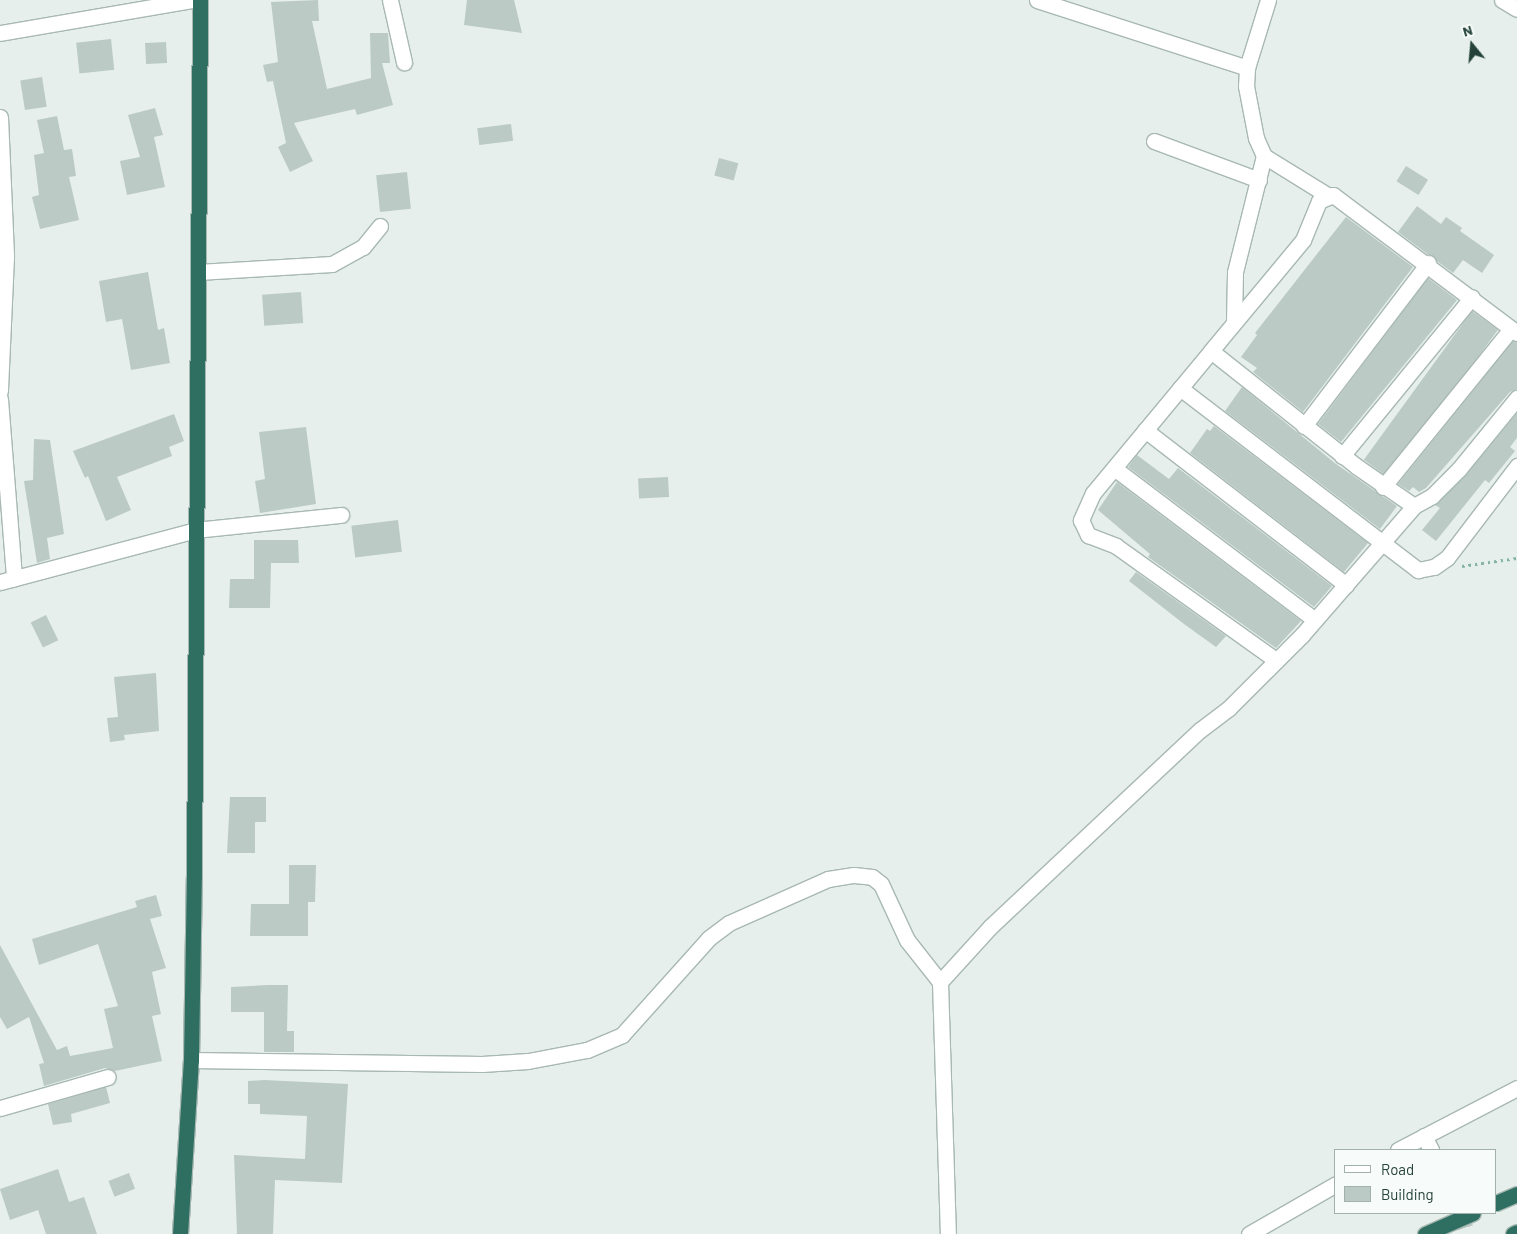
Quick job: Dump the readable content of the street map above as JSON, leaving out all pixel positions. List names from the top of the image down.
{
  "legend": ["Road", "Building"],
  "north": "top"
}
